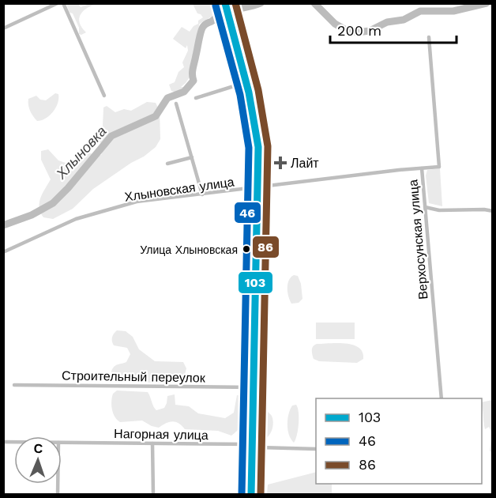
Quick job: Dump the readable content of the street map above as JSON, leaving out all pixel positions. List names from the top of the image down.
{
  "streets": {
    "street": [
      "Хлыновская улица",
      "Верхосунская улица",
      "Строительный переулок",
      "Нагорная улица"
    ]
  },
  "crossings": [
    ["Хлыновская улица", "Верхосунская улица"]
  ],
  "water": ["Хлыновка"],
  "places": {
    "health": ["Лайт"],
    "other": ["Улица Хлыновская"]
  },
  "lines": ["transit line 103", "transit line 86", "transit line 46"],
  "legend": ["103", "46", "86"],
  "scale_bar": "200 m",
  "north": "top"
}
